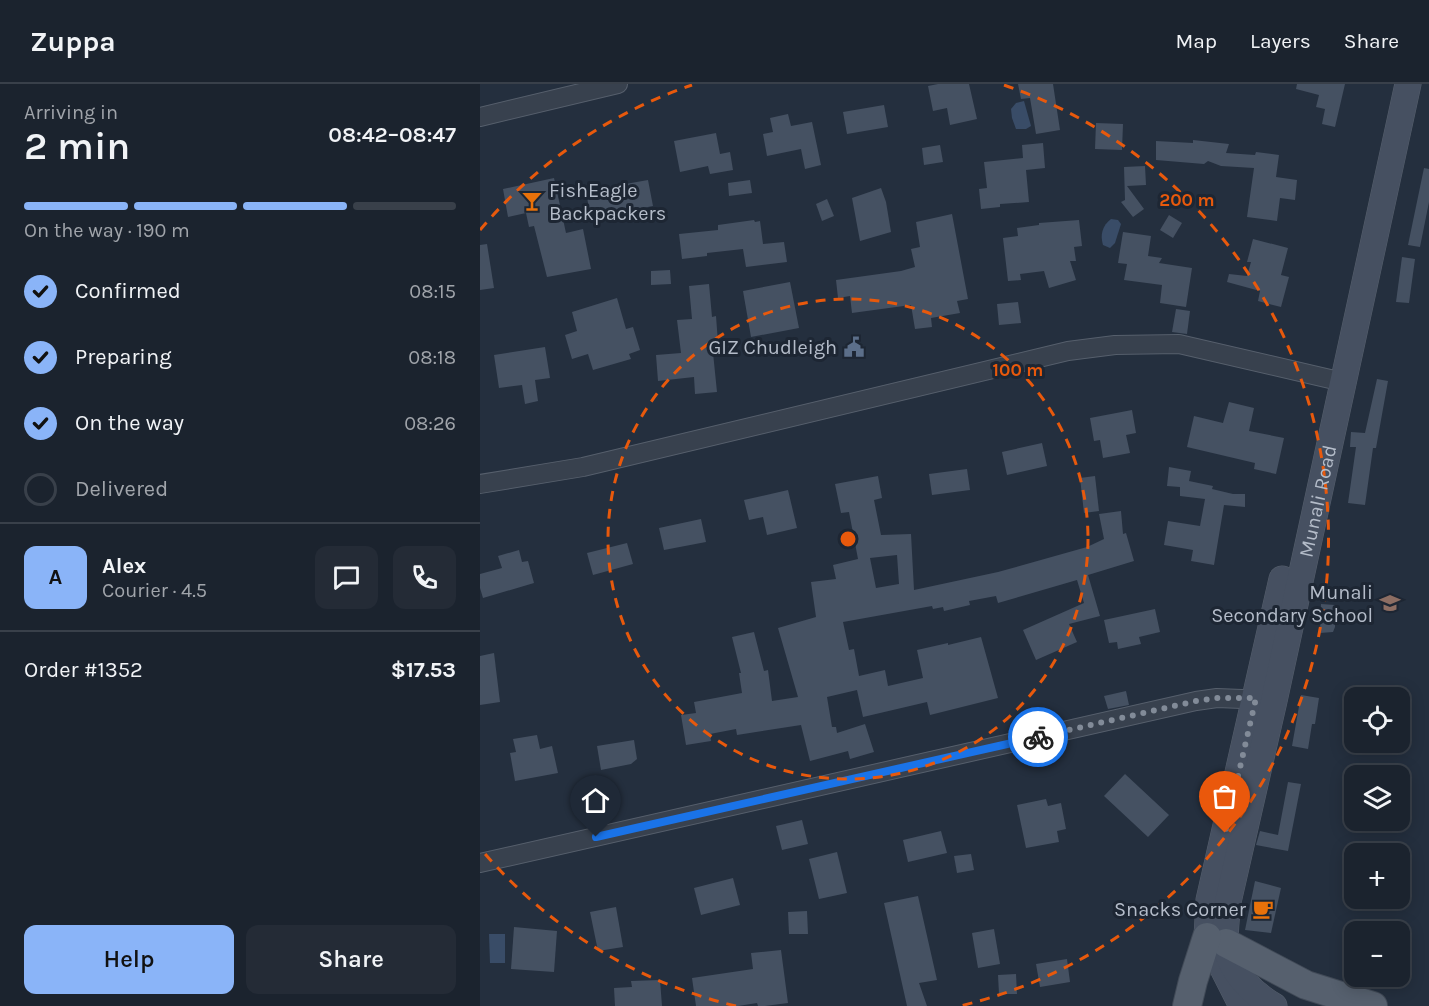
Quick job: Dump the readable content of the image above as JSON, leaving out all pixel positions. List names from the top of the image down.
{
  "streets": {
    "main road": ["Munali Road"]
  },
  "places": {
    "bar": ["FishEagle Backpackers"],
    "public building": ["GIZ Chudleigh"],
    "school or university": ["Munali Secondary School"],
    "cafe": ["Snacks Corner"]
  },
  "page": {
    "header": "Zuppa",
    "nav": ["Map", "Layers", "Share"],
    "heading": ["2 min", "Arriving in", "08:42–08:47"],
    "panel": [
      "Alex",
      "Courier · 4.5",
      "Order #1352",
      "$17.53"
    ],
    "bar": "On the way · 190 m",
    "list": [
      ["Confirmed", "08:15"],
      ["Preparing", "08:18"],
      ["On the way", "08:26"],
      "Delivered"
    ],
    "round": "A",
    "map_buttons": ["+", "−"],
    "buttons": ["Help", "Share"]
  },
  "rings": ["200 m", "100 m"]
}
